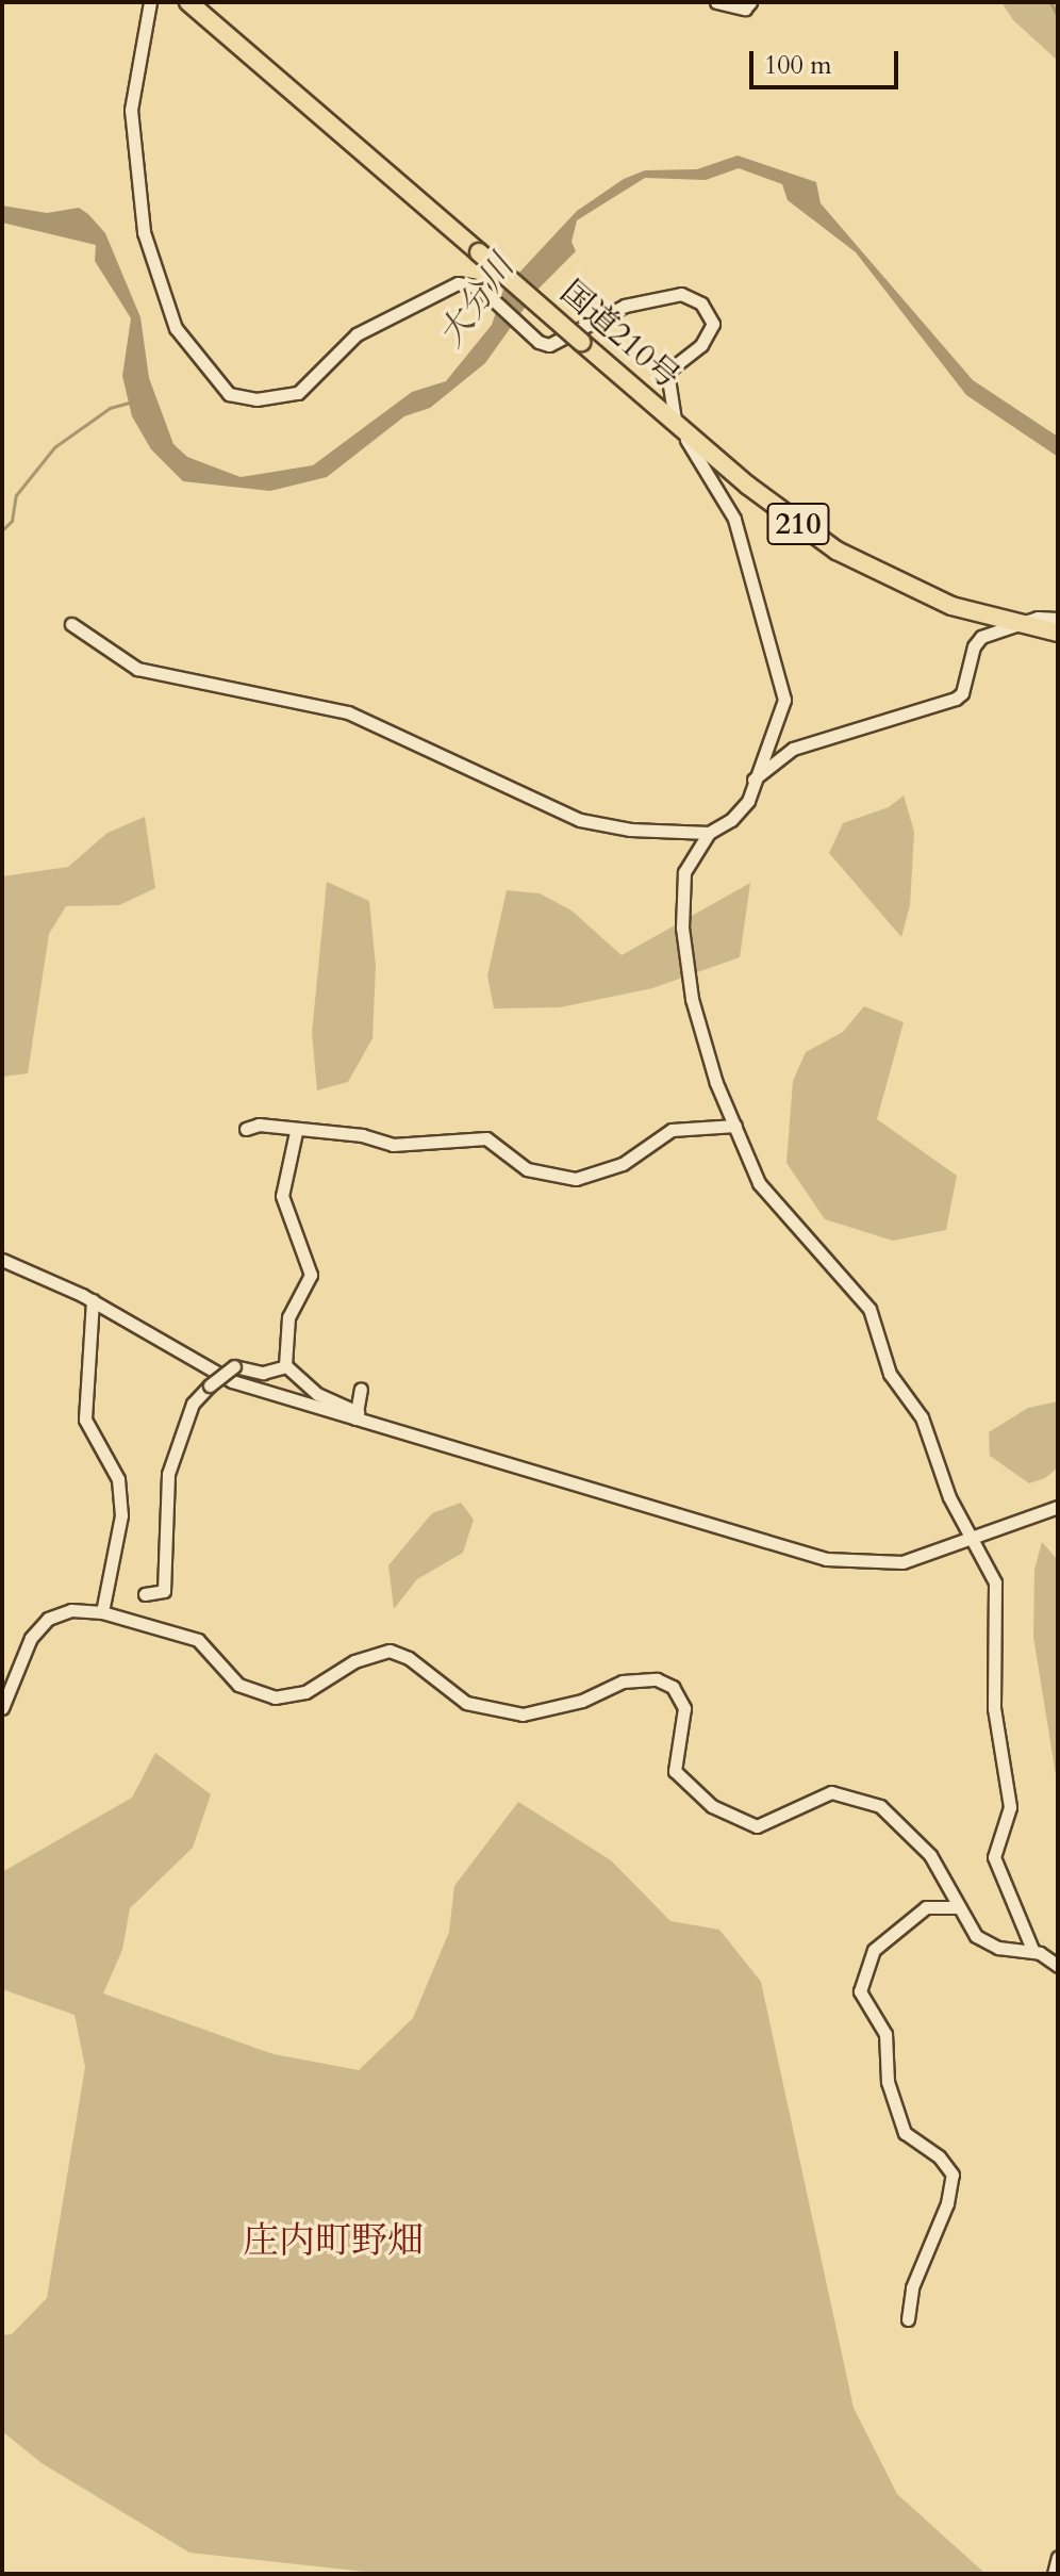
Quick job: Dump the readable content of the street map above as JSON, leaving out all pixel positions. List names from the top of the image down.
{
  "streets": {
    "highway": ["国道210号", "210"]
  },
  "districts": ["庄内町野畑"],
  "water": ["大分川"],
  "scale_bar": "100 m"
}
